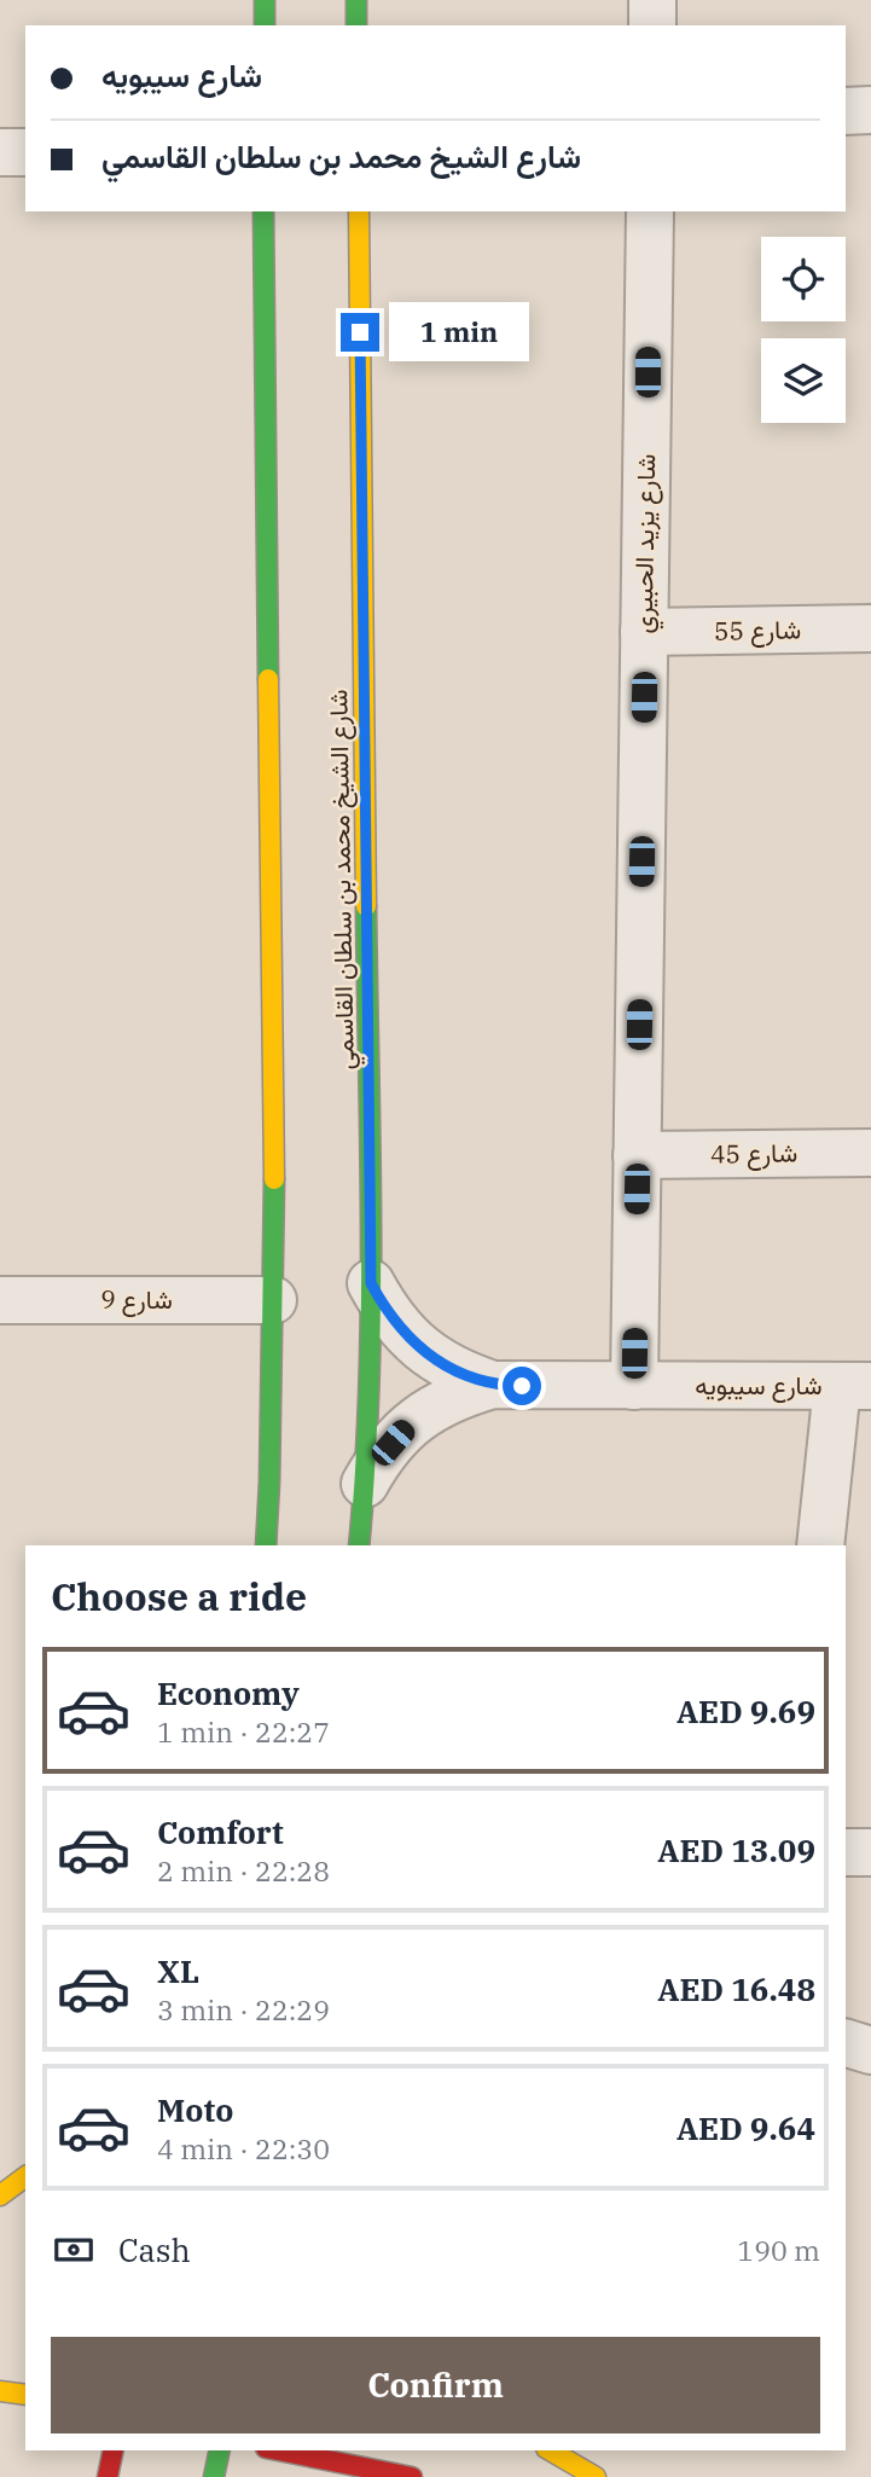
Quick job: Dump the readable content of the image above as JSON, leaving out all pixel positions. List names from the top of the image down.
{
  "streets": {
    "main road": ["شارع الشيخ محمد بن سلطان القاسمي"],
    "street": [
      "شارع يزيد الحبيري",
      "شارع 55",
      "شارع 45",
      "شارع 9",
      "شارع سيبويه"
    ]
  },
  "crossings": [
    ["شارع يزيد الحبيري", "شارع 55"],
    ["شارع يزيد الحبيري", "شارع 45"],
    ["شارع يزيد الحبيري", "شارع سيبويه"],
    ["شارع الشيخ محمد بن سلطان القاسمي", "شارع سيبويه"]
  ],
  "page": {
    "banner": ["شارع سيبويه", "شارع الشيخ محمد بن سلطان القاسمي"],
    "bubble": "1 min",
    "heading": "Choose a ride",
    "list": [
      {
        "name": "Economy",
        "note": "1 min · 22:27",
        "value": "AED 9.69"
      },
      {
        "name": "Comfort",
        "note": "2 min · 22:28",
        "value": "AED 13.09"
      },
      {
        "name": "XL",
        "note": "3 min · 22:29",
        "value": "AED 16.48"
      },
      {
        "name": "Moto",
        "note": "4 min · 22:30",
        "value": "AED 9.64"
      }
    ],
    "pay": ["Cash", "190 m"],
    "buttons": "Confirm"
  }
}
